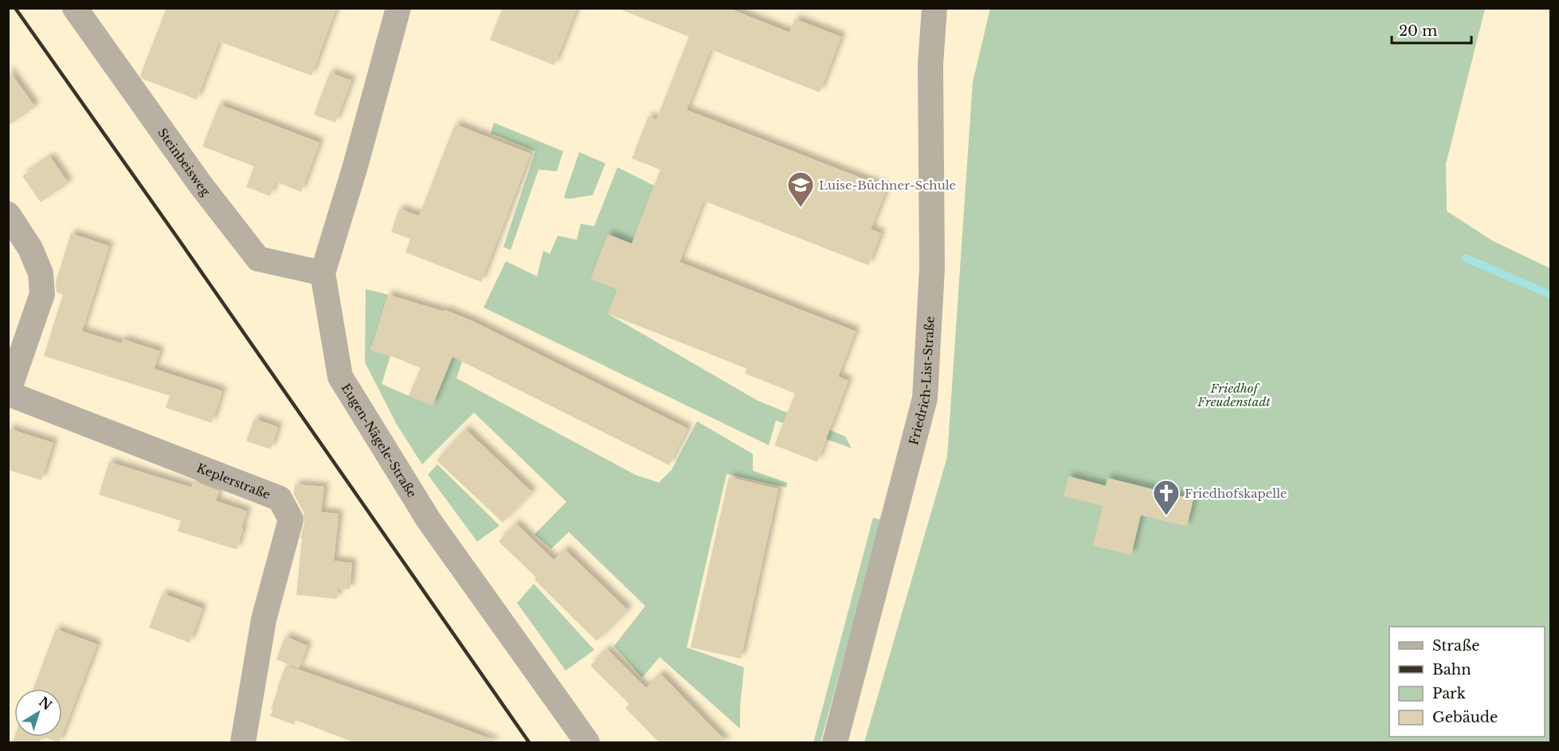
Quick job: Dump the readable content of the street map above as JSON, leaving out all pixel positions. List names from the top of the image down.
{
  "streets": {
    "street": [
      "Steinbeisweg",
      "Friedrich-List-Straße",
      "Eugen-Nägele-Straße",
      "Keplerstraße"
    ]
  },
  "crossings": [
    ["Steinbeisweg", "Eugen-Nägele-Straße"]
  ],
  "parks": ["Friedhof Freudenstadt"],
  "places": {
    "school or university": ["Luise-Büchner-Schule"],
    "church": ["Friedhofskapelle"]
  },
  "legend": [
    "Straße",
    "Bahn",
    "Park",
    "Gebäude"
  ],
  "scale_bar": "20 m",
  "north": "top right"
}
